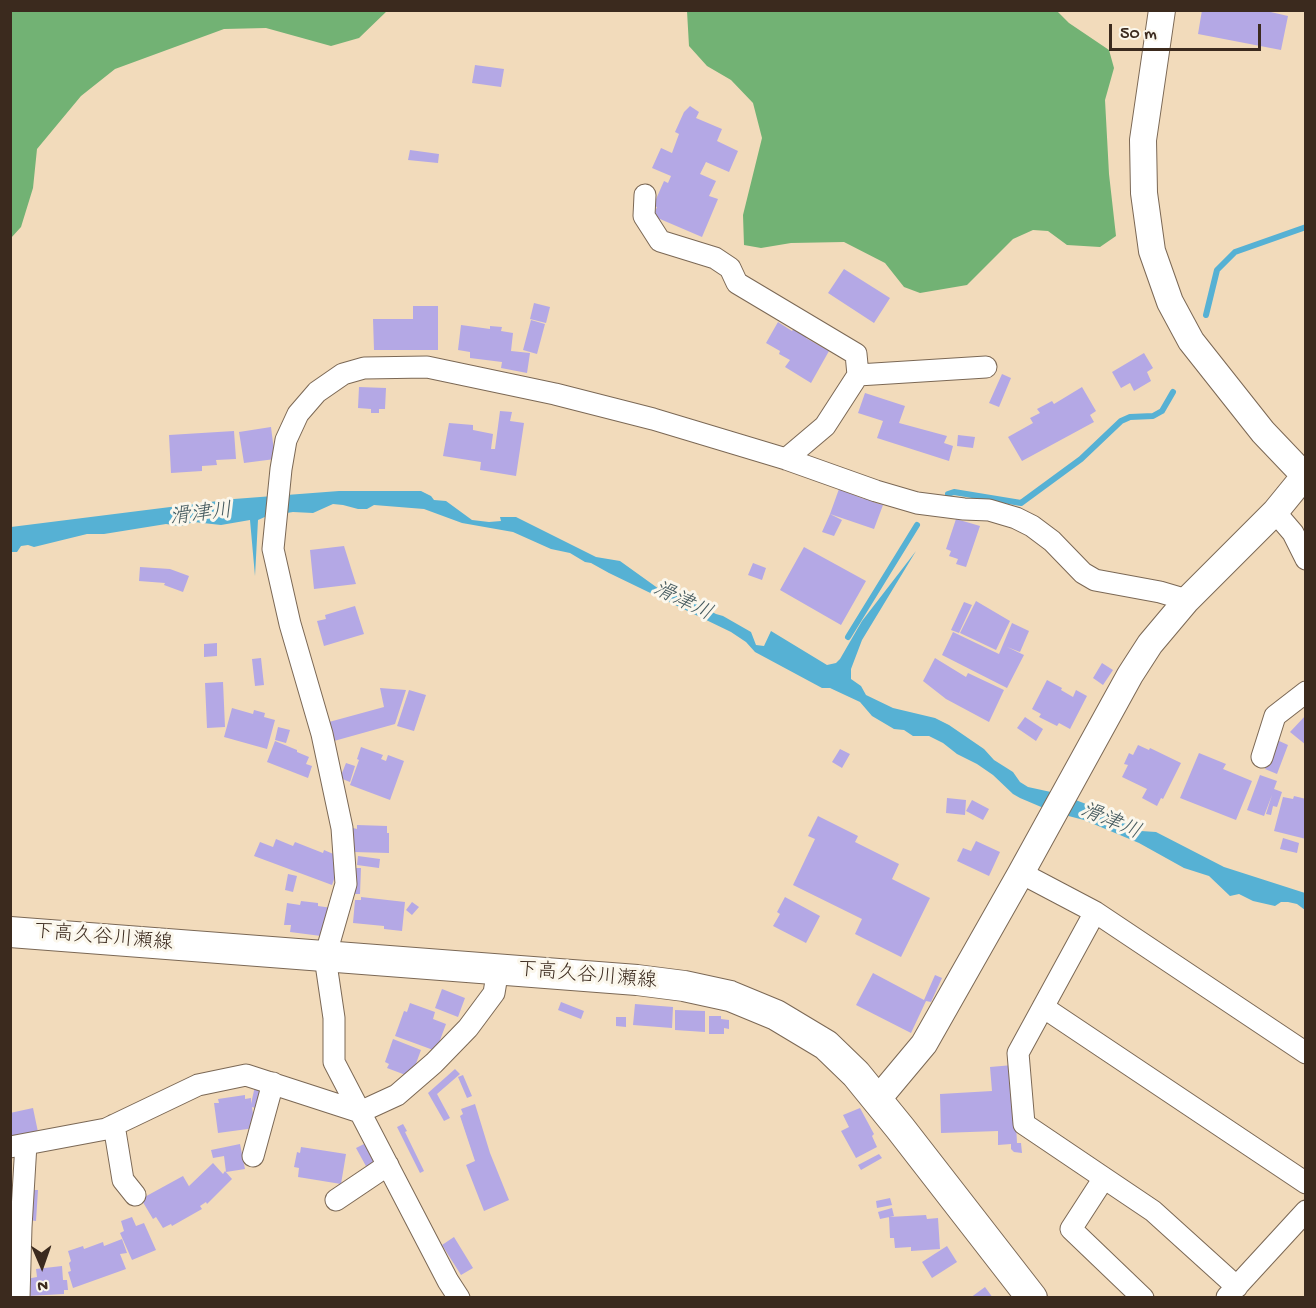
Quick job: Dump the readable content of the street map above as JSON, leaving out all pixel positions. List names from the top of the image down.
{
  "streets": {
    "main road": ["下高久谷川瀬線"]
  },
  "water": ["滑津川"],
  "scale_bar": "50 m",
  "north": "bottom"
}
